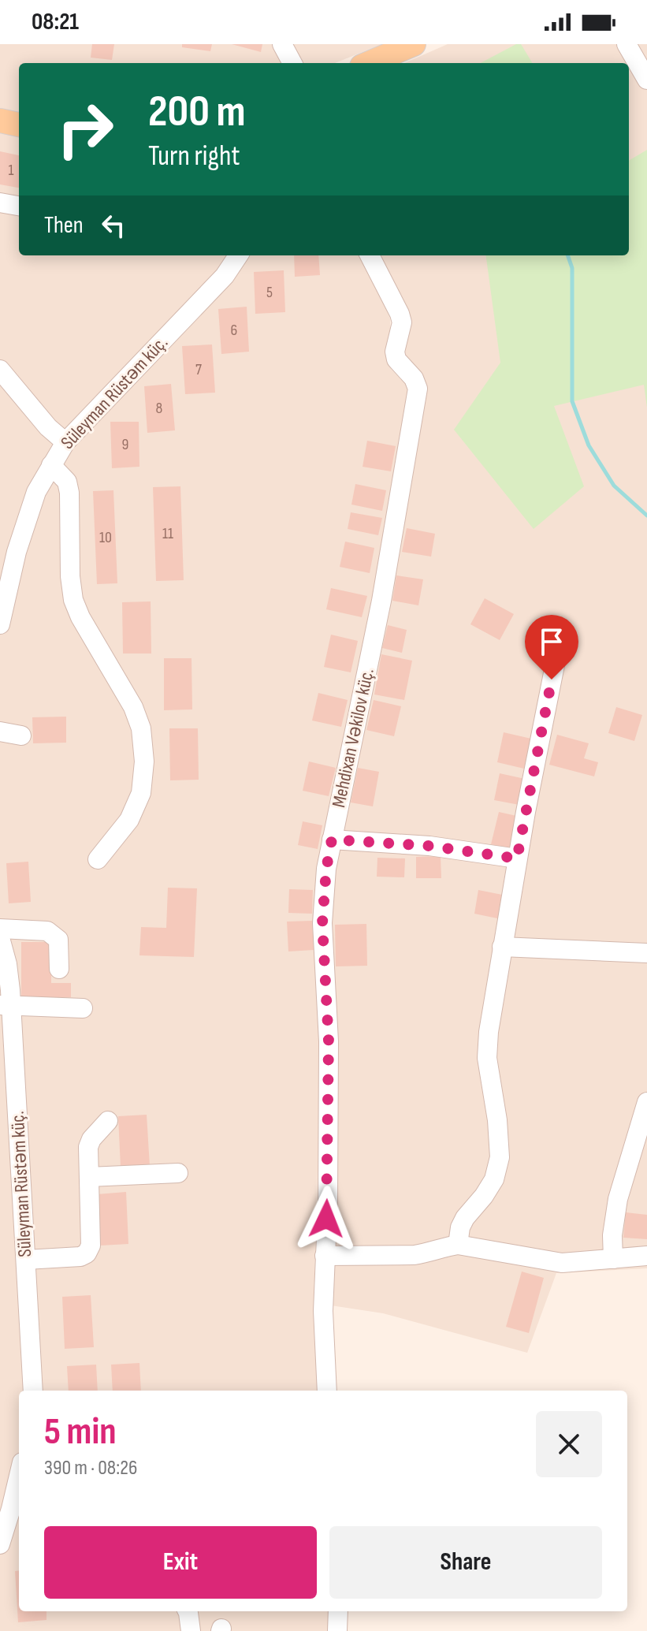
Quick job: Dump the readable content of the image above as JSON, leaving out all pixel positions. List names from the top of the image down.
{
  "streets": {
    "street": ["Süleyman Rüstəm küç.", "Mehdixan Vəkilov küç."]
  },
  "house_numbers": [
    "1",
    "5",
    "6",
    "7",
    "8",
    "9",
    "11",
    "10"
  ],
  "page": {
    "status": "08:21",
    "turn": ["200 m", "Turn right"],
    "then": "Then",
    "heading": ["5 min", "390 m · 08:26"],
    "buttons": ["Exit", "Share"]
  }
}
